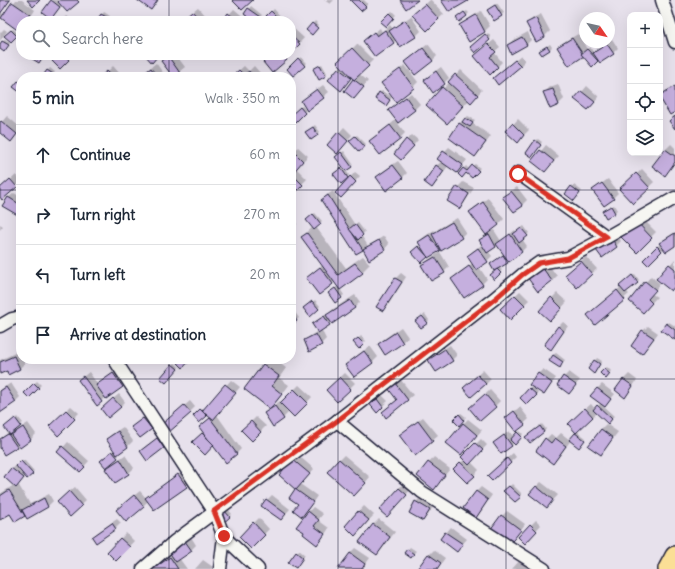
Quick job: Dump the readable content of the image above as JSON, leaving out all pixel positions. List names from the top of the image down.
{
  "north": "bottom right",
  "page": {
    "map_buttons": ["+", "−"],
    "search": "Search here",
    "heading": ["5 min", "Walk · 350 m"],
    "list": [
      ["Continue", "60 m"],
      ["Turn right", "270 m"],
      ["Turn left", "20 m"],
      "Arrive at destination"
    ]
  }
}
